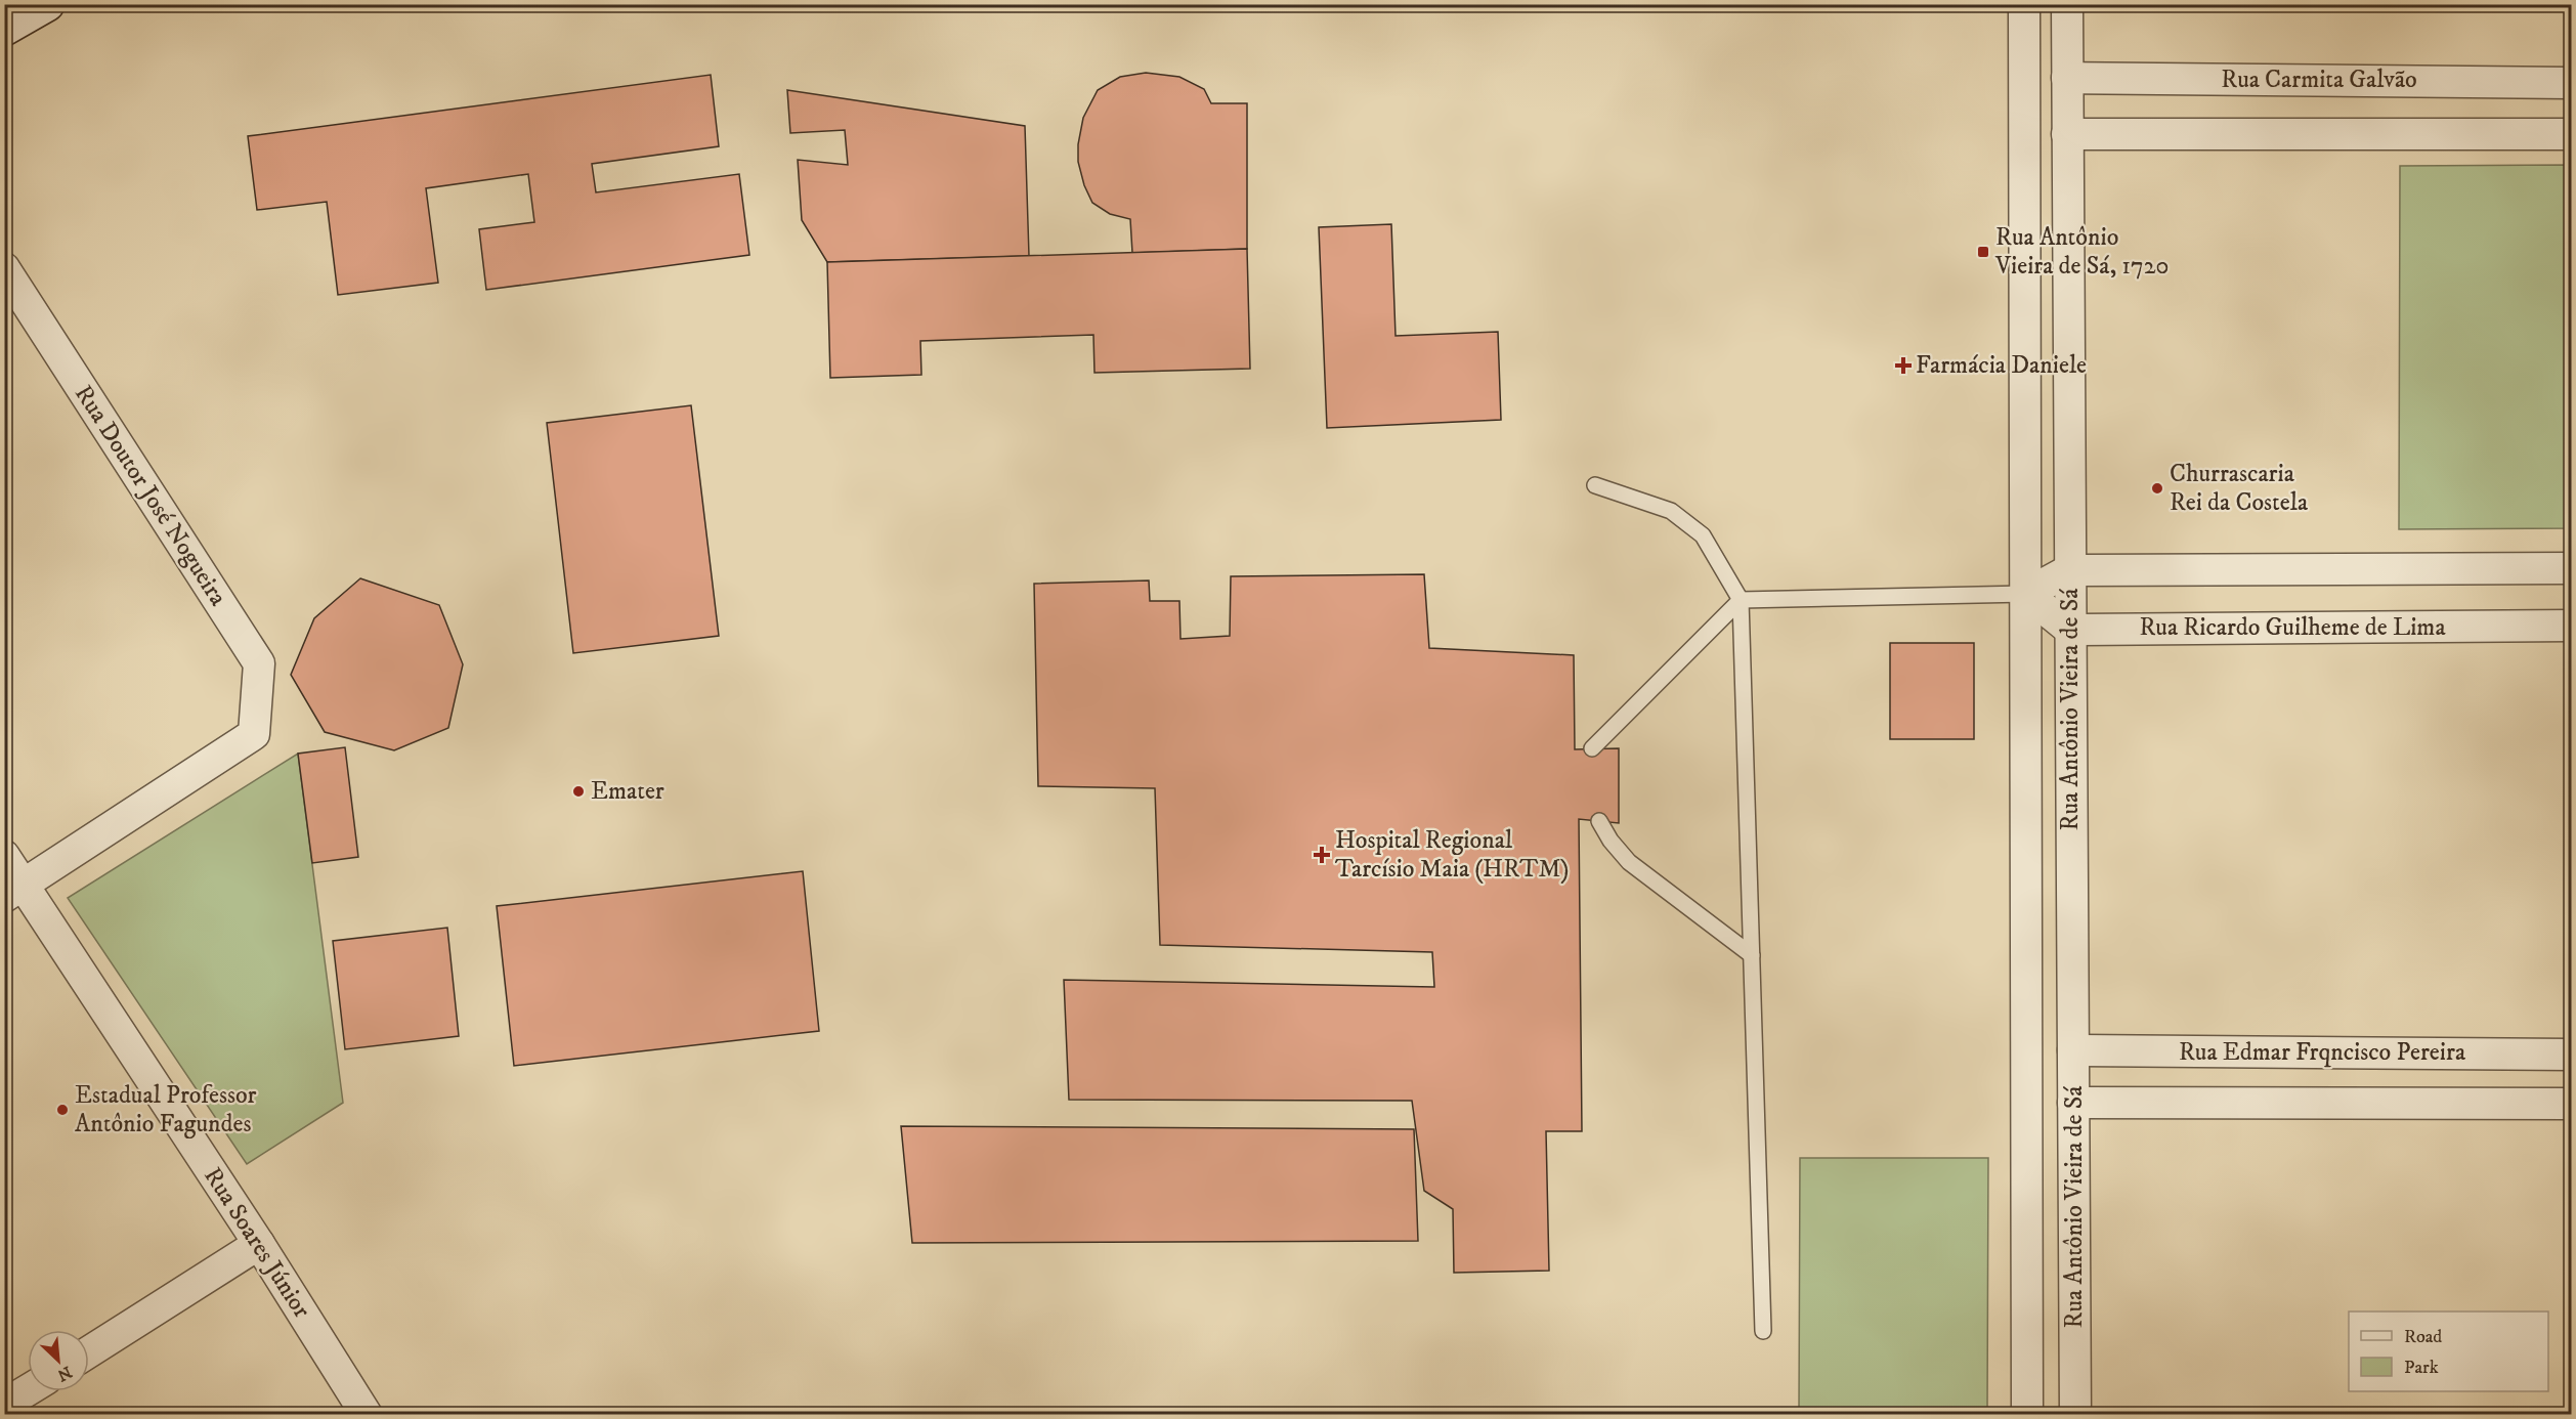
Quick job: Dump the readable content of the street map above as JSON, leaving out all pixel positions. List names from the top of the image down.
{
  "streets": {
    "street": [
      "Rua Carmita Galvão",
      "Rua Doutor José Nogueira",
      "Rua Ricardo Guilheme de Lima",
      "Rua Antônio Vieira de Sá",
      "Rua Edmar Frqncisco Pereira",
      "Rua Soares Júnior"
    ]
  },
  "crossings": [
    ["Rua Carmita Galvão", "Rua Antônio Vieira de Sá"],
    ["Rua Doutor José Nogueira", "Rua Soares Júnior"],
    ["Rua Ricardo Guilheme de Lima", "Rua Antônio Vieira de Sá"],
    ["Rua Antônio Vieira de Sá", "Rua Edmar Frqncisco Pereira"]
  ],
  "places": {
    "transit": ["Rua Antônio Vieira de Sá, 1720"],
    "health": ["Farmácia Daniele", "Hospital Regional Tarcísio Maia (HRTM)"],
    "other": ["Churrascaria Rei da Costela", "Emater", "Estadual Professor Antônio Fagundes"]
  },
  "legend": ["Road", "Park"],
  "north": "bottom right"
}
